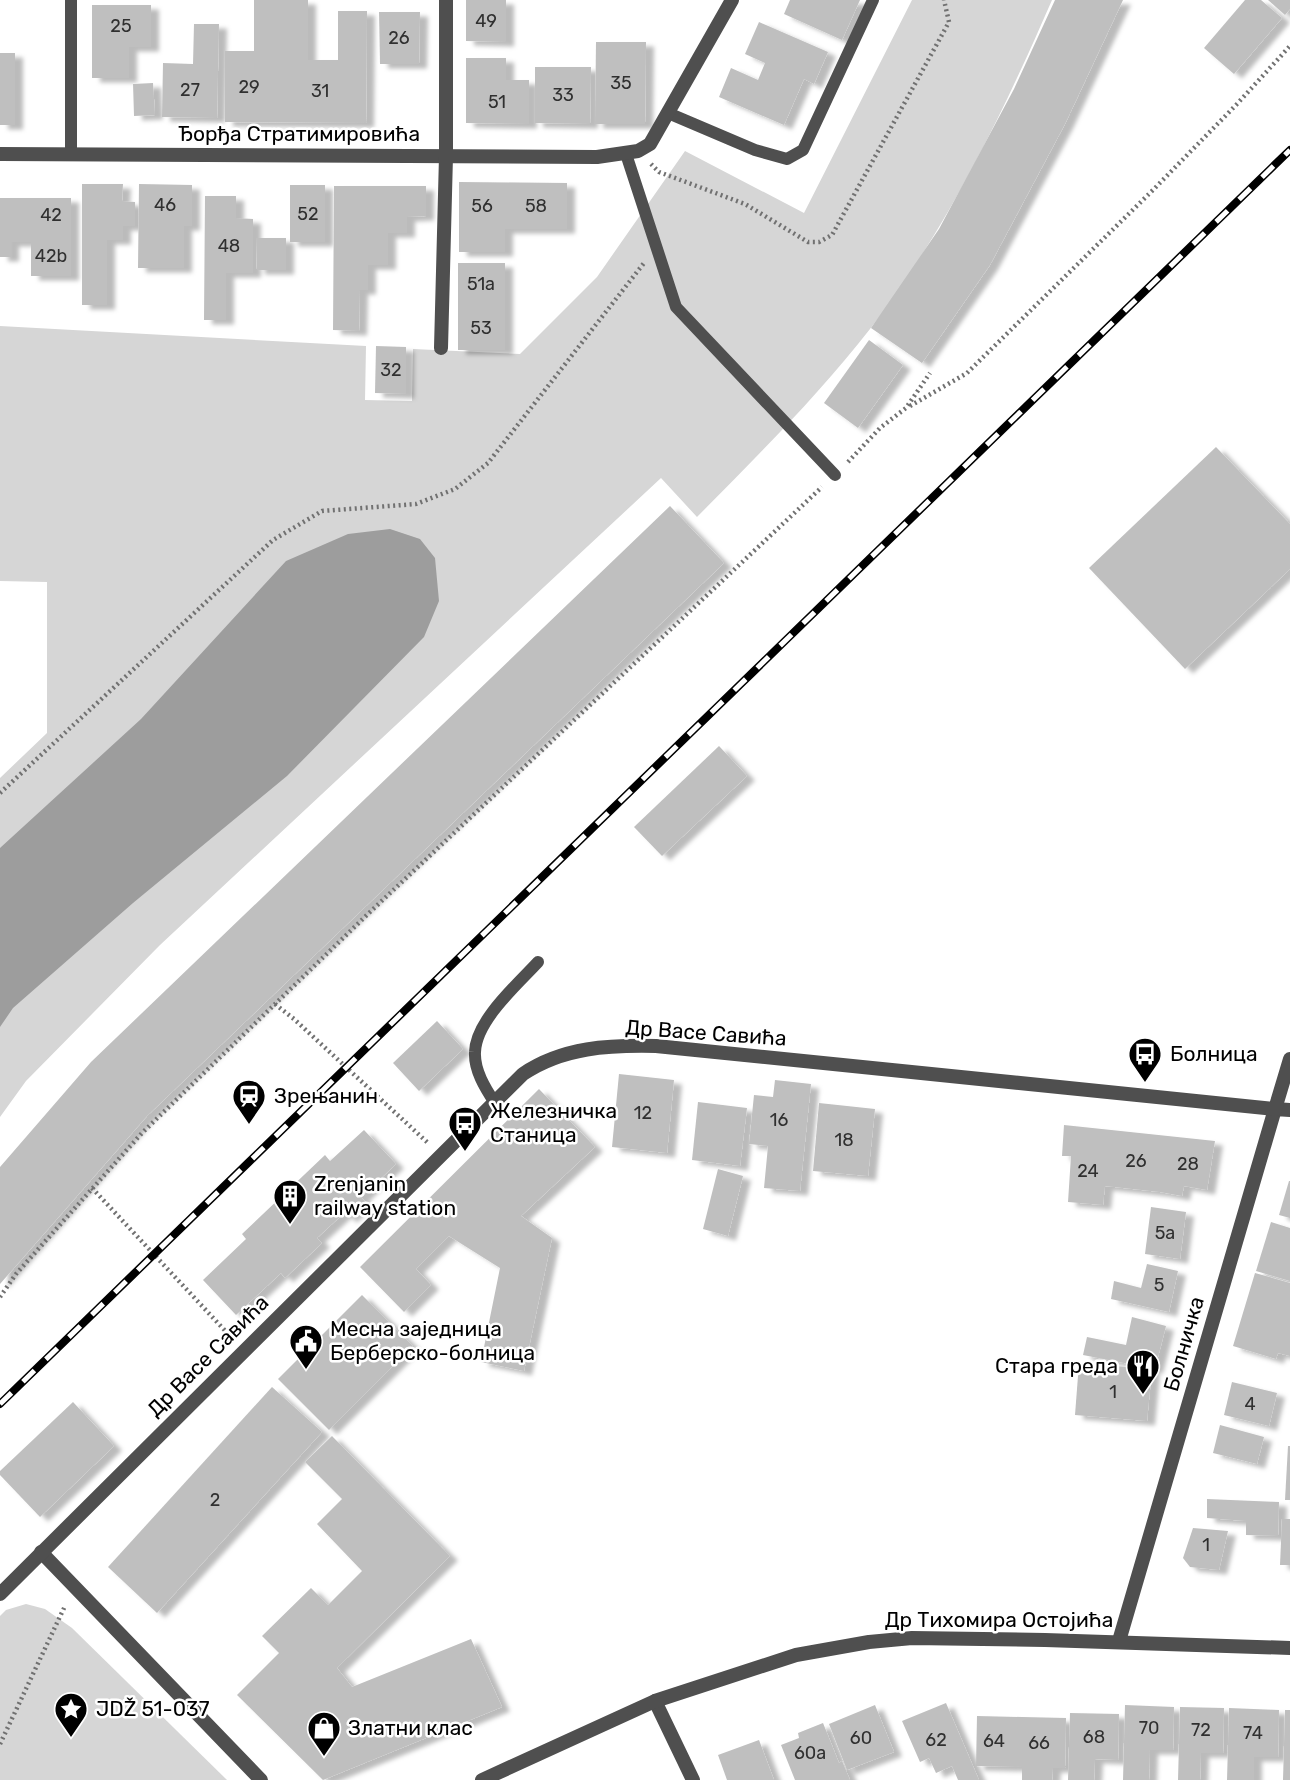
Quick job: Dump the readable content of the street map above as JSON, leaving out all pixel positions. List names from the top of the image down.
{
  "streets": {
    "street": [
      "Ђорђа Стратимировића",
      "Др Васе Савића",
      "Болничка",
      "Др Тихомира Остојића"
    ]
  },
  "crossings": [
    ["Др Васе Савића", "Болничка"],
    ["Болничка", "Др Тихомира Остојића"]
  ],
  "places": {
    "bus stop": ["Болница", "Железничка Станица"],
    "station": ["Зрењанин"],
    "building": ["Zrenjanin railway station"],
    "public building": ["Месна заједница Берберско-болница"],
    "restaurant": ["Стара греда"],
    "place": ["JDŽ 51-037"],
    "shop": ["Златни клас"]
  },
  "house_numbers": [
    "49",
    "25",
    "26",
    "35",
    "29",
    "27",
    "31",
    "33",
    "51",
    "46",
    "56",
    "58",
    "52",
    "42",
    "48",
    "42b",
    "51a",
    "53",
    "32",
    "12",
    "16",
    "18",
    "26",
    "28",
    "24",
    "5a",
    "5",
    "1",
    "4",
    "2",
    "1",
    "70",
    "72",
    "74",
    "68",
    "60",
    "62",
    "64",
    "66",
    "60a"
  ]
}
